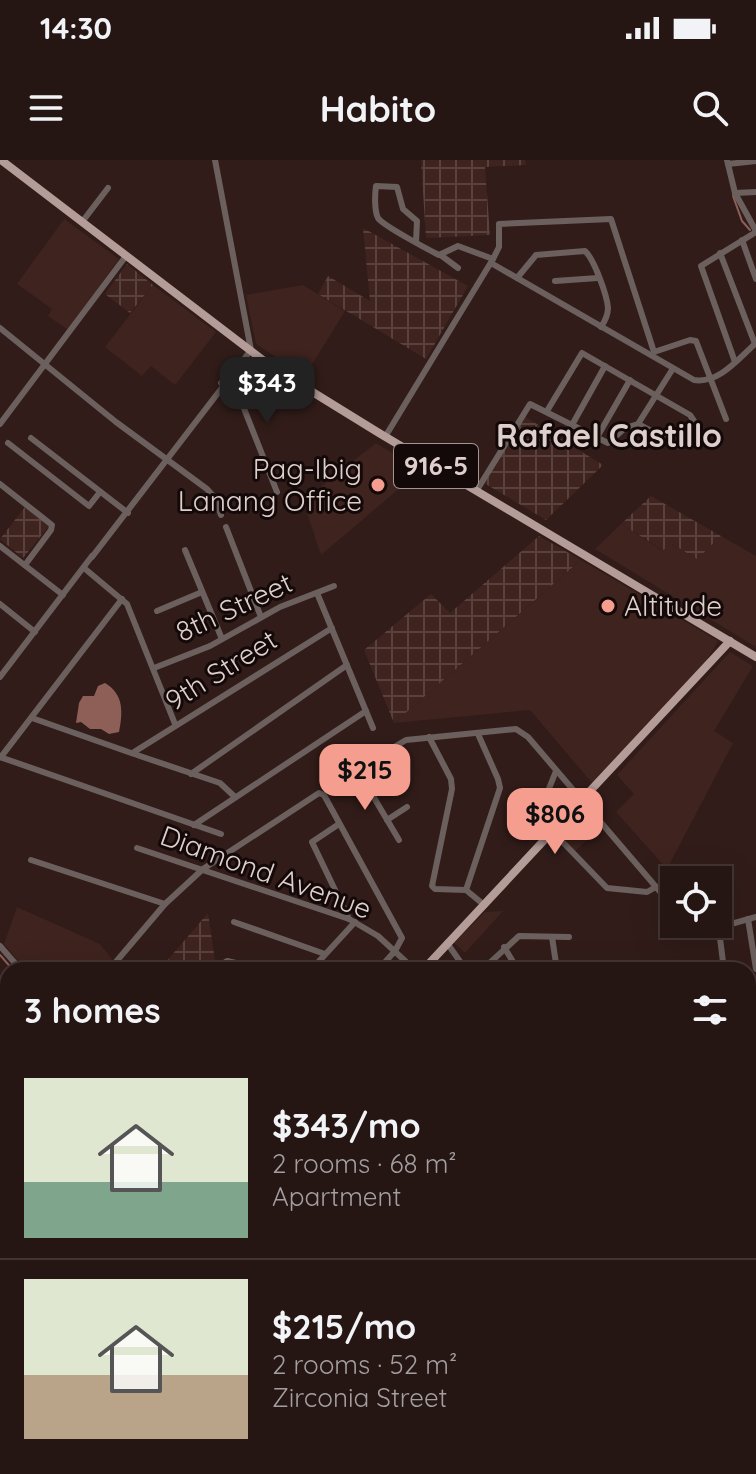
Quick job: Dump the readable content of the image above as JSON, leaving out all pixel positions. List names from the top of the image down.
{
  "streets": {
    "main road": ["916-5"],
    "street": ["8th Street", "9th Street", "Diamond Avenue"]
  },
  "districts": ["Rafael Castillo"],
  "places": ["Pag-Ibig Lanang Office", "Altitude"],
  "page": {
    "status": "14:30",
    "header": "Habito",
    "price": ["$343", "$215", "$806"],
    "heading": "3 homes",
    "list": [
      {
        "name": "$343/mo",
        "note": "2 rooms · 68 m² · Apartment"
      },
      {
        "name": "$215/mo",
        "note": "2 rooms · 52 m² · Zirconia Street"
      }
    ]
  }
}
